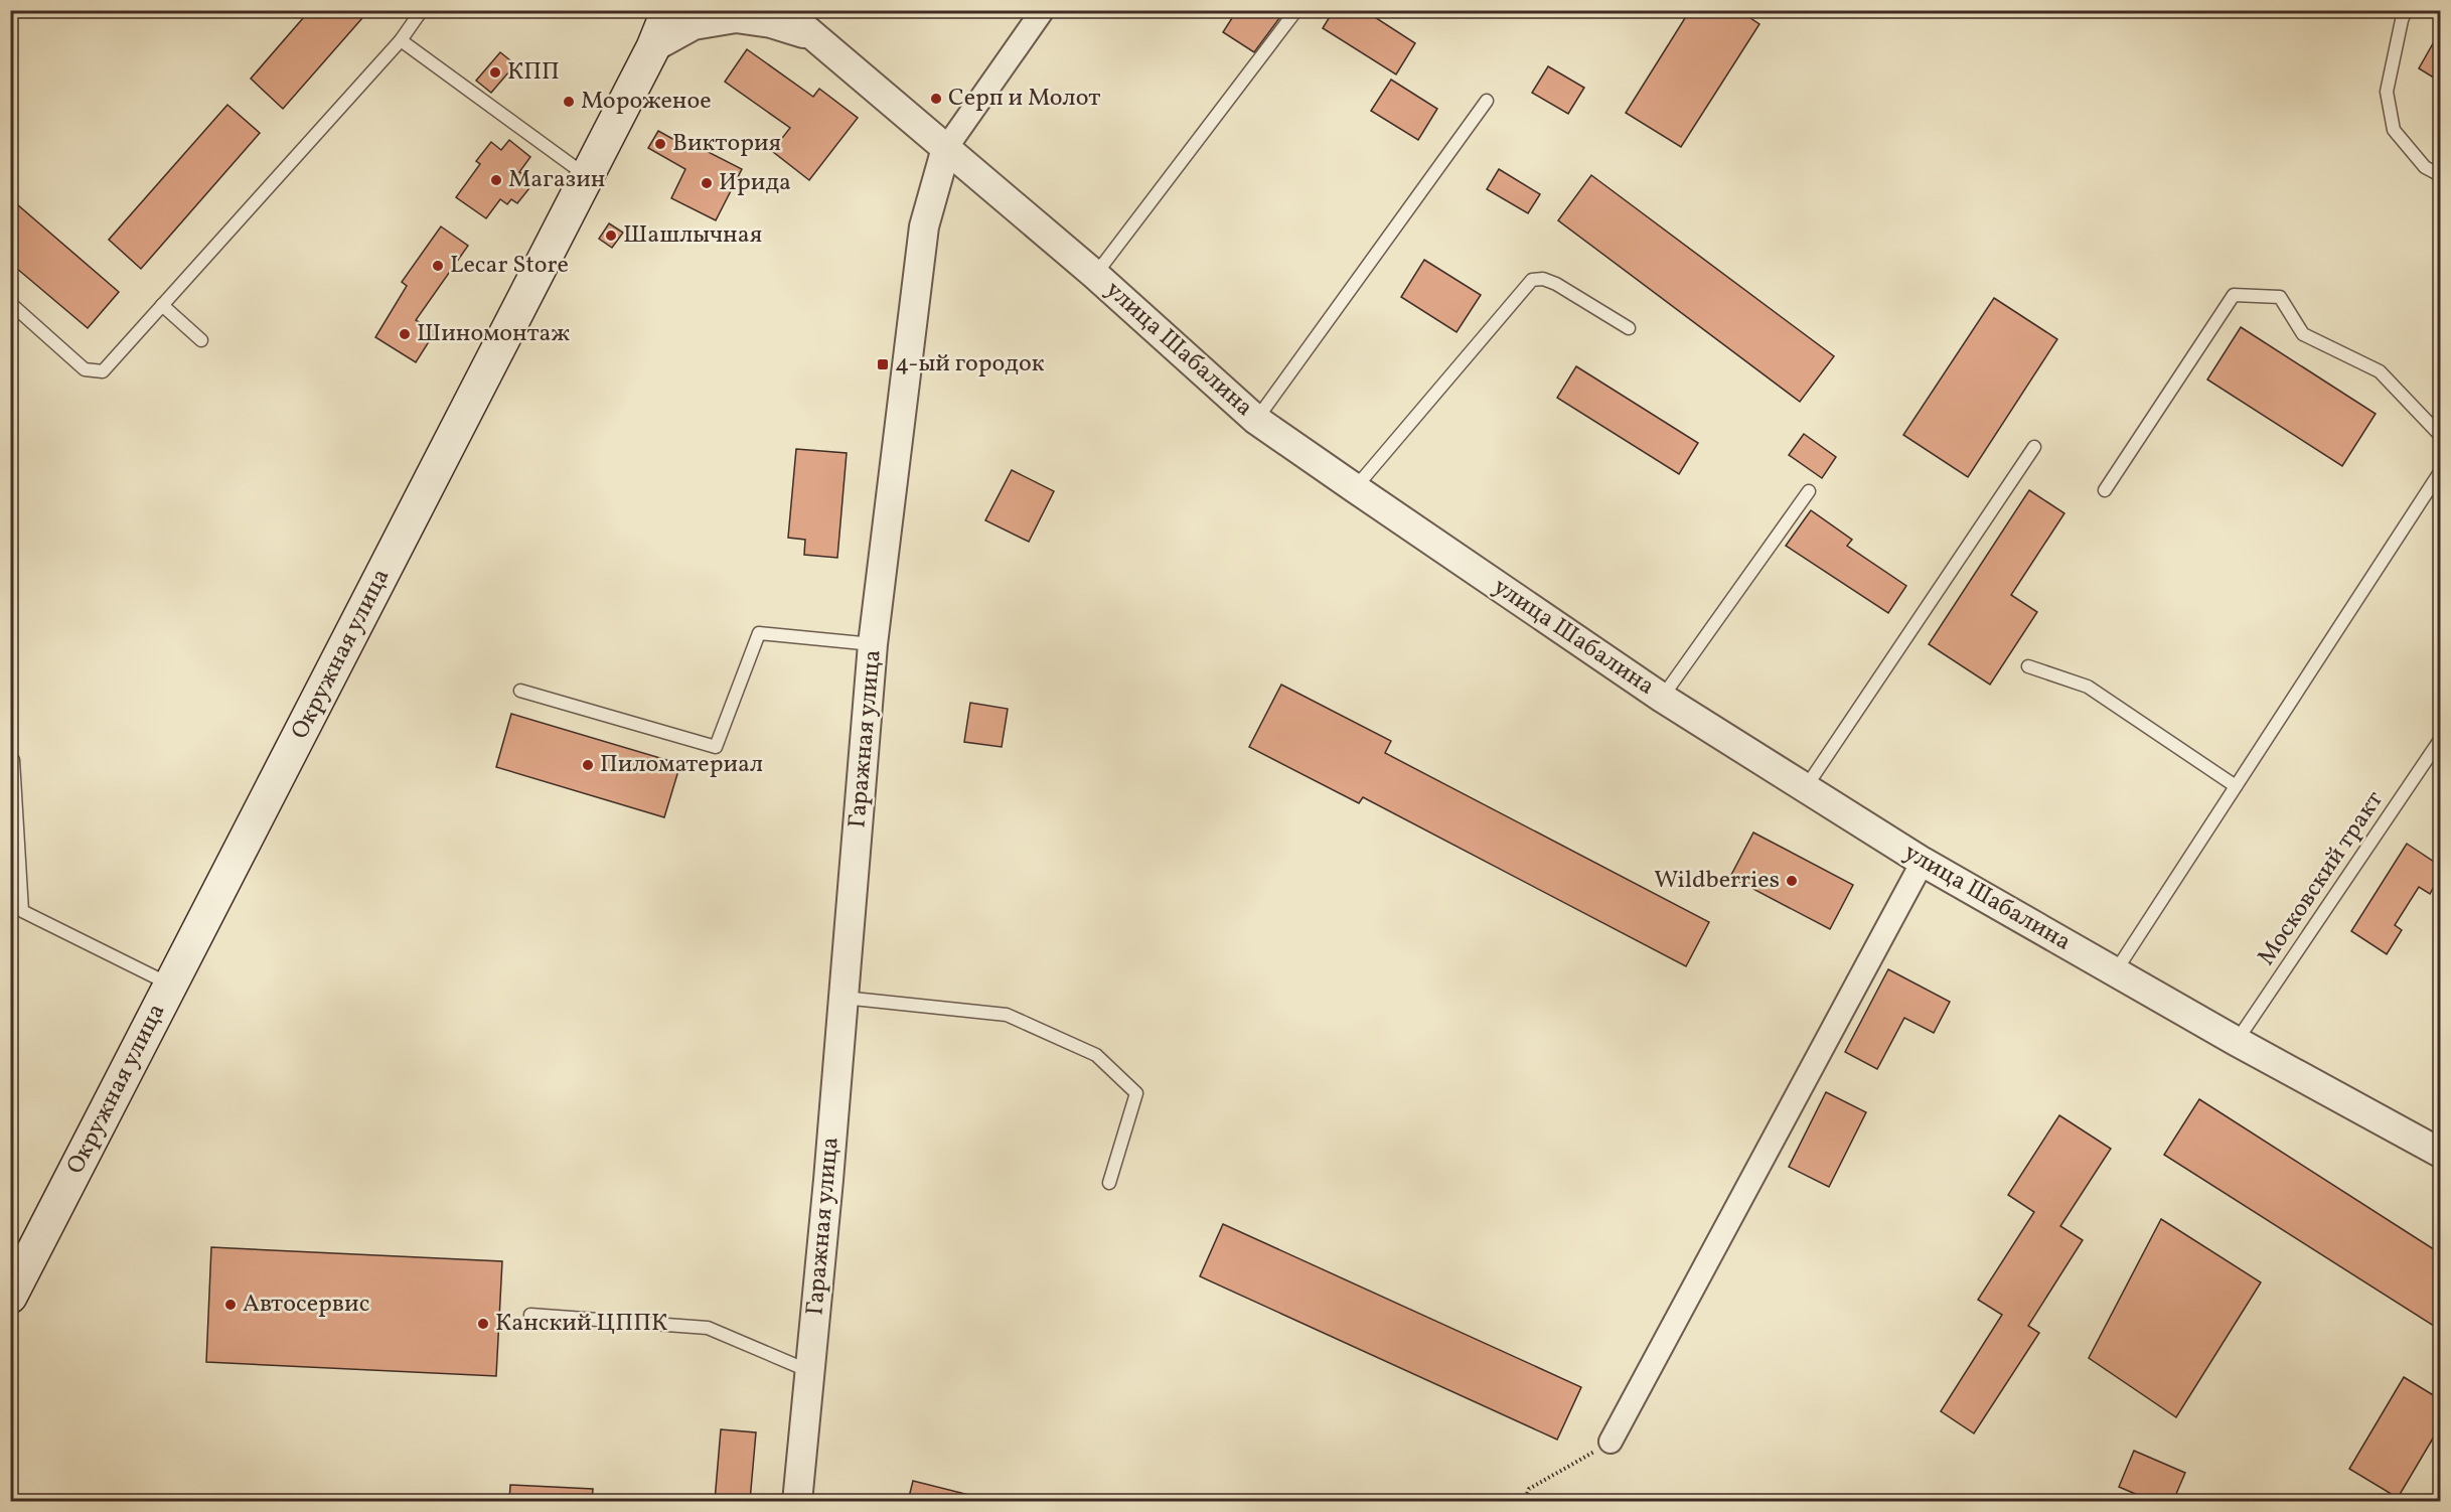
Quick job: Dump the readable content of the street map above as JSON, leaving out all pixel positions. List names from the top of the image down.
{
  "streets": {
    "main road": ["Окружная улица"],
    "street": ["улица Шабалина", "Гаражная улица"],
    "lane": ["Московский тракт"]
  },
  "crossings": [
    ["улица Шабалина", "Гаражная улица"],
    ["улица Шабалина", "Московский тракт"]
  ],
  "places": {
    "other": [
      "КПП",
      "Серп и Молот",
      "Мороженое",
      "Виктория",
      "Магазин",
      "Ирида",
      "Шашлычная",
      "Lecar Store",
      "Шиномонтаж",
      "Пиломатериал",
      "Wildberries",
      "Автосервис",
      "Канский ЦППК"
    ],
    "transit": ["4-ый городок"]
  }
}
